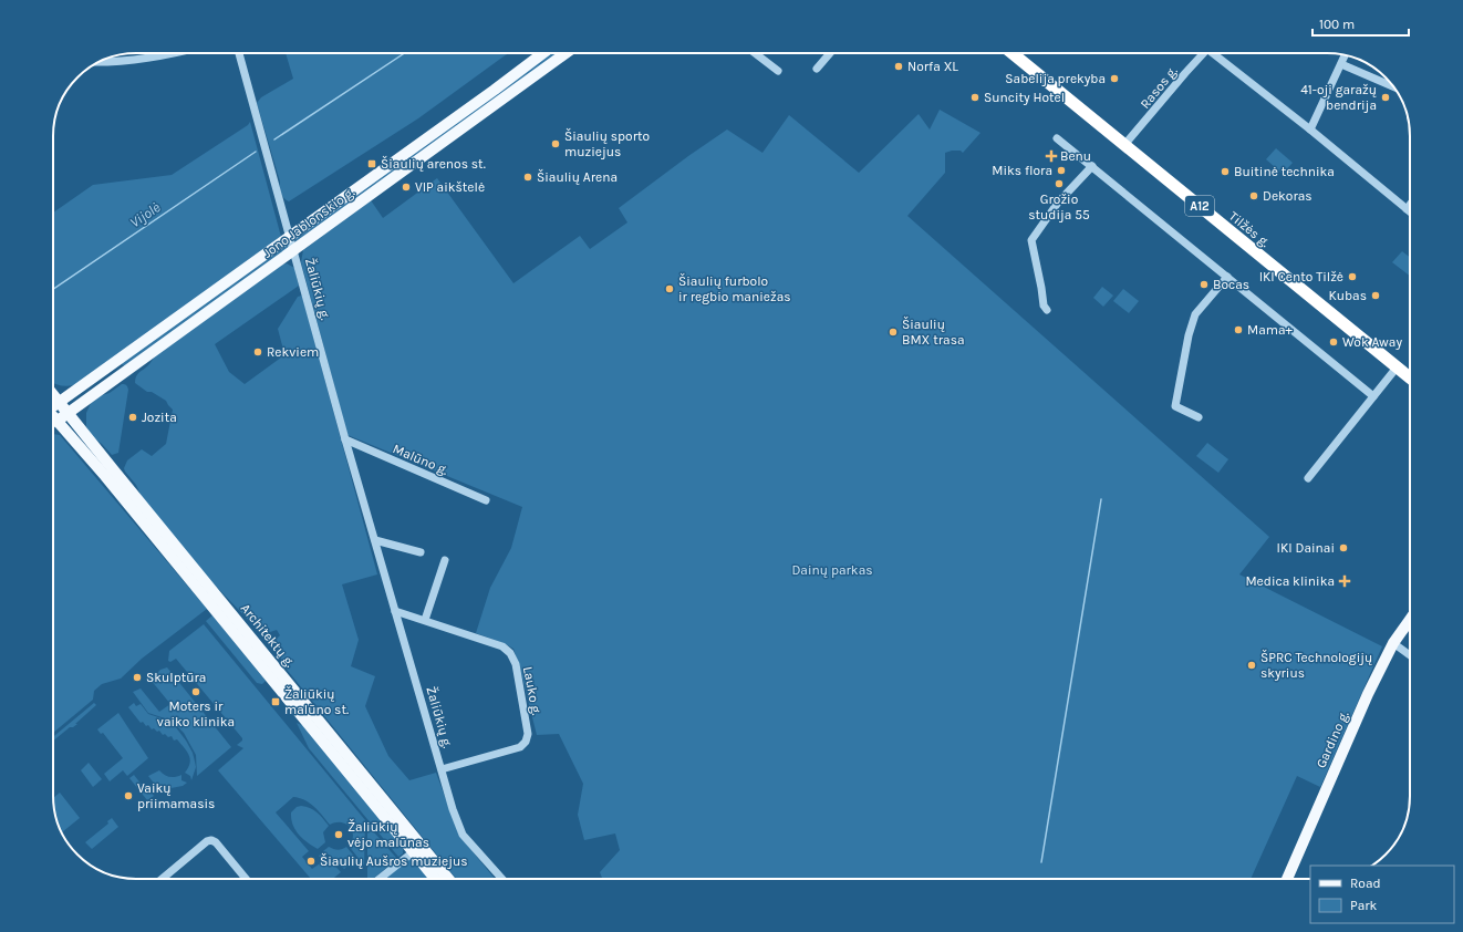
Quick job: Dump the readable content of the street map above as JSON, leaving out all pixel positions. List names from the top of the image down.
{
  "streets": {
    "highway": ["A12", "Tilžės g."],
    "main road": ["Jono Jablonskio g.", "Architektų g.", "Gardino g."],
    "street": [
      "Rasos g.",
      "Žaliūkių g.",
      "Malūno g.",
      "Lauko g."
    ]
  },
  "crossings": [
    ["Rasos g.", "Tilžės g."],
    ["Jono Jablonskio g.", "Žaliūkių g."],
    ["Jono Jablonskio g.", "Architektų g."],
    ["Žaliūkių g.", "Malūno g."],
    ["Žaliūkių g.", "Lauko g."]
  ],
  "water": ["Vijolė"],
  "parks": ["Dainų parkas"],
  "places": {
    "other": [
      "Norfa XL",
      "Sabelija prekyba",
      "Suncity Hotel",
      "41-oji garažų bendrija",
      "Šiaulių sporto muziejus",
      "Miks flora",
      "Buitinė technika",
      "Šiaulių Arena",
      "Grožio studija 55",
      "VIP aikštelė",
      "Dekoras",
      "IKI Cento Tilžė",
      "Bocas",
      "Šiaulių furbolo ir regbio maniežas",
      "Kubas",
      "Mama+",
      "Šiaulių BMX trasa",
      "Wok Away",
      "Rekviem",
      "Jozita",
      "IKI Dainai",
      "ŠPRC Technologijų skyrius",
      "Skulptūra",
      "Moters ir vaiko klinika",
      "Vaikų priimamasis",
      "Žaliūkių vėjo malūnas",
      "Šiaulių Aušros muziejus"
    ],
    "health": ["Benu", "Medica klinika"],
    "transit": ["Šiaulių arenos st.", "Žaliūkių malūno st."]
  },
  "legend": ["Road", "Park"],
  "scale_bar": "100 m"
}
